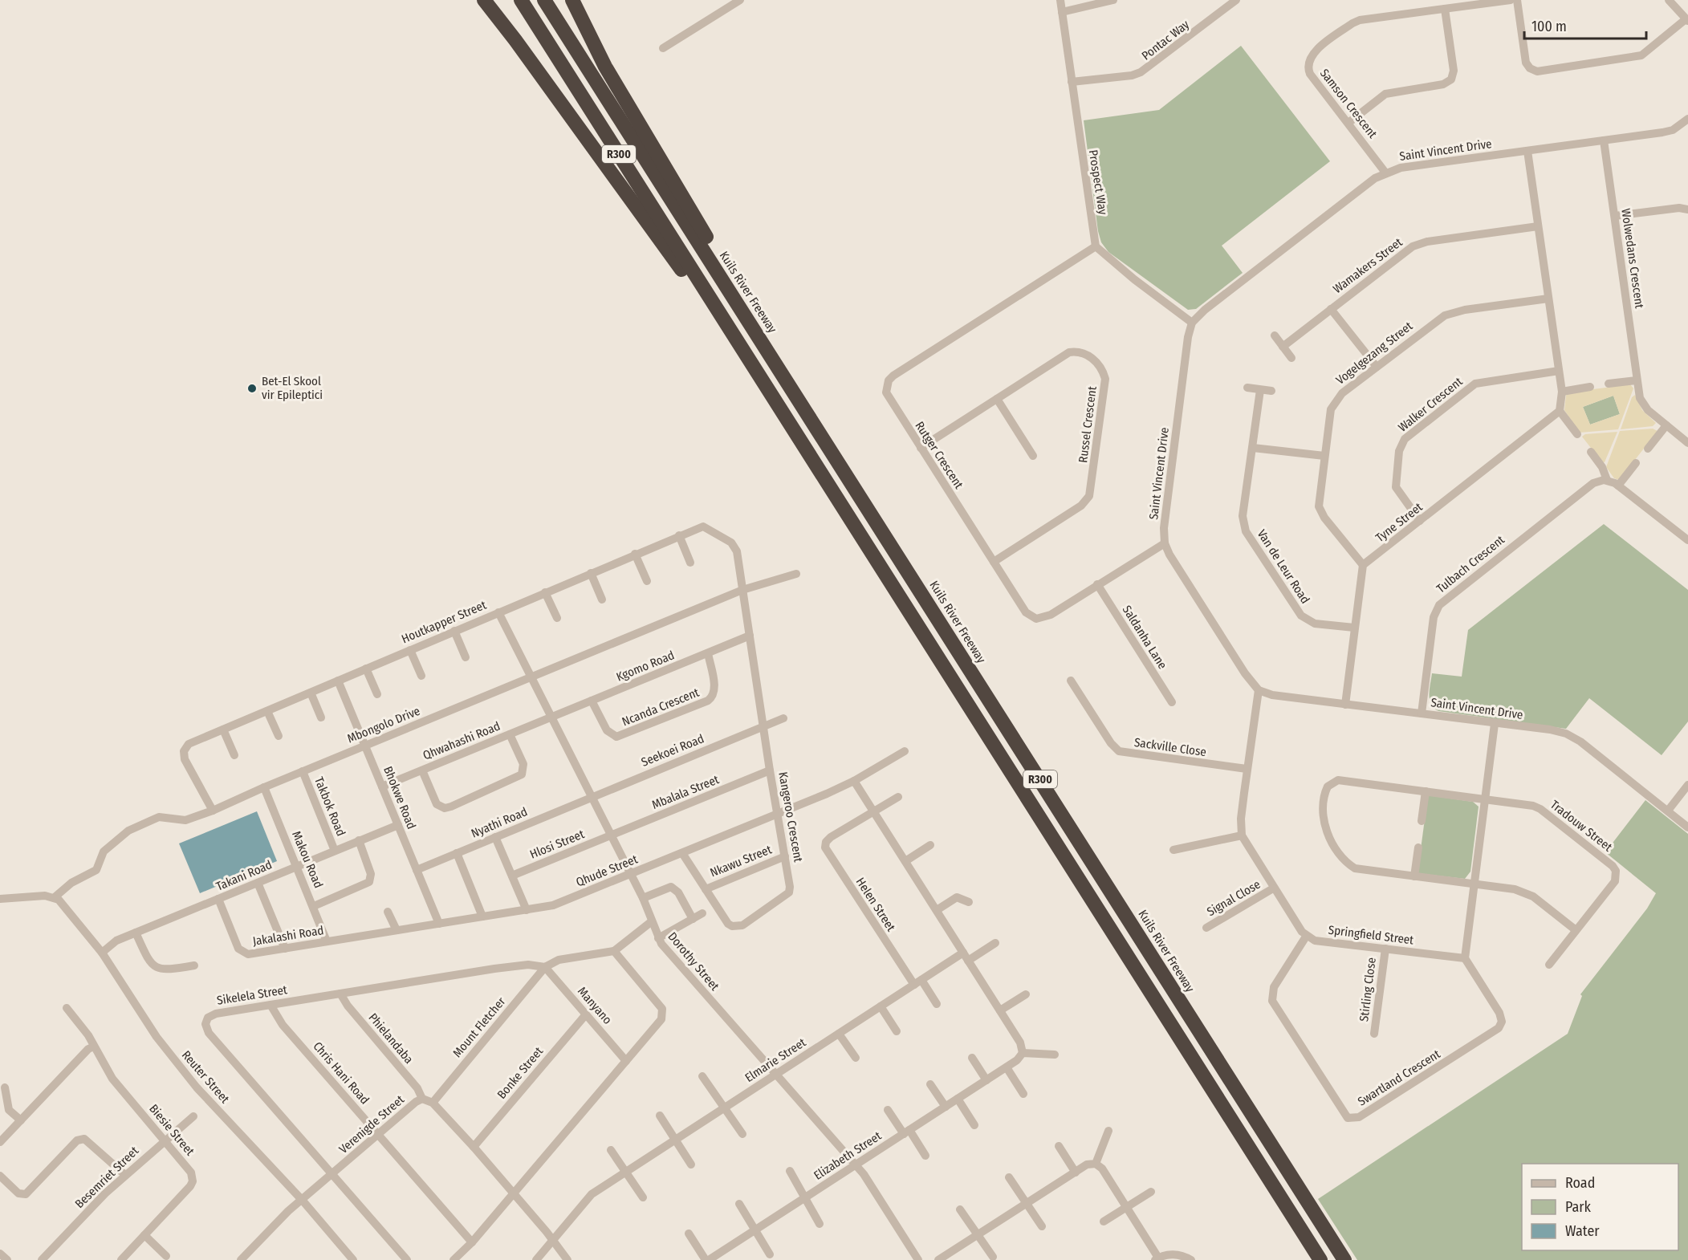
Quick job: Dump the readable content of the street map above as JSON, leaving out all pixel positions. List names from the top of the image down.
{
  "streets": {
    "highway": ["R300", "Kuils River Freeway"],
    "street": [
      "Pontac Way",
      "Samson Crescent",
      "Saint Vincent Drive",
      "Prospect Way",
      "Wolwedans Crescent",
      "Wamakers Street",
      "Vogelgezang Street",
      "Walker Crescent",
      "Russel Crescent",
      "Rutger Crescent",
      "Tyne Street",
      "Tulbach Crescent",
      "Van de Leur Road",
      "Houtkapper Street",
      "Saldanha Lane",
      "Kgomo Road",
      "Ncanda Crescent",
      "Mbongolo Drive",
      "Qhwahashi Road",
      "Sackville Close",
      "Seekoei Road",
      "Mbalala Street",
      "Bhokwe Road",
      "Takbok Road",
      "Kangeroo Crescent",
      "Nyathi Road",
      "Tradouw Street",
      "Hlosi Street",
      "Makou Road",
      "Nkawu Street",
      "Qhude Street",
      "Takani Road",
      "Signal Close",
      "Helen Street",
      "Springfield Street",
      "Jakalashi Road",
      "Dorothy Street",
      "Stirling Close",
      "Sikelela Street",
      "Manyano",
      "Mount Fletcher",
      "Phielandaba",
      "Elmarie Street",
      "Chris Hani Road",
      "Bonke Street",
      "Reuter Street",
      "Swartland Crescent",
      "Verenigde Street",
      "Biesie Street",
      "Elizabeth Street",
      "Besemriet Street"
    ]
  },
  "crossings": [
    ["Pontac Way", "Prospect Way"],
    ["Samson Crescent", "Saint Vincent Drive"],
    ["Saint Vincent Drive", "Wolwedans Crescent"],
    ["Saint Vincent Drive", "Rutger Crescent"],
    ["Saint Vincent Drive", "Tulbach Crescent"],
    ["Prospect Way", "Rutger Crescent"],
    ["Vogelgezang Street", "Tyne Street"],
    ["Walker Crescent", "Tyne Street"],
    ["Russel Crescent", "Rutger Crescent"],
    ["Rutger Crescent", "Saldanha Lane"],
    ["Houtkapper Street", "Mbongolo Drive"],
    ["Houtkapper Street", "Bhokwe Road"],
    ["Houtkapper Street", "Kangeroo Crescent"],
    ["Houtkapper Street", "Dorothy Street"],
    ["Kgomo Road", "Ncanda Crescent"],
    ["Kgomo Road", "Qhwahashi Road"],
    ["Kgomo Road", "Kangeroo Crescent"],
    ["Kgomo Road", "Dorothy Street"],
    ["Mbongolo Drive", "Bhokwe Road"],
    ["Mbongolo Drive", "Takbok Road"],
    ["Mbongolo Drive", "Kangeroo Crescent"],
    ["Mbongolo Drive", "Makou Road"],
    ["Mbongolo Drive", "Dorothy Street"],
    ["Mbongolo Drive", "Reuter Street"],
    ["Qhwahashi Road", "Bhokwe Road"],
    ["Qhwahashi Road", "Dorothy Street"],
    ["Seekoei Road", "Kangeroo Crescent"],
    ["Seekoei Road", "Nyathi Road"],
    ["Seekoei Road", "Dorothy Street"],
    ["Mbalala Street", "Kangeroo Crescent"],
    ["Mbalala Street", "Hlosi Street"],
    ["Mbalala Street", "Dorothy Street"],
    ["Bhokwe Road", "Nyathi Road"],
    ["Bhokwe Road", "Qhude Street"],
    ["Bhokwe Road", "Takani Road"],
    ["Bhokwe Road", "Jakalashi Road"],
    ["Takbok Road", "Takani Road"],
    ["Kangeroo Crescent", "Nkawu Street"],
    ["Kangeroo Crescent", "Qhude Street"],
    ["Nyathi Road", "Dorothy Street"],
    ["Hlosi Street", "Dorothy Street"],
    ["Makou Road", "Takani Road"],
    ["Makou Road", "Jakalashi Road"],
    ["Qhude Street", "Jakalashi Road"],
    ["Qhude Street", "Dorothy Street"],
    ["Takani Road", "Jakalashi Road"],
    ["Takani Road", "Reuter Street"],
    ["Helen Street", "Elmarie Street"],
    ["Springfield Street", "Stirling Close"],
    ["Springfield Street", "Swartland Crescent"],
    ["Dorothy Street", "Sikelela Street"],
    ["Dorothy Street", "Elmarie Street"],
    ["Dorothy Street", "Elizabeth Street"],
    ["Sikelela Street", "Manyano"],
    ["Sikelela Street", "Mount Fletcher"],
    ["Sikelela Street", "Phielandaba"],
    ["Sikelela Street", "Chris Hani Road"],
    ["Sikelela Street", "Verenigde Street"],
    ["Manyano", "Mount Fletcher"],
    ["Manyano", "Bonke Street"],
    ["Mount Fletcher", "Verenigde Street"],
    ["Phielandaba", "Verenigde Street"],
    ["Chris Hani Road", "Verenigde Street"],
    ["Reuter Street", "Verenigde Street"],
    ["Biesie Street", "Besemriet Street"]
  ],
  "places": ["Bet-El Skool vir Epileptici"],
  "legend": ["Road", "Park", "Water"],
  "scale_bar": "100 m"
}
